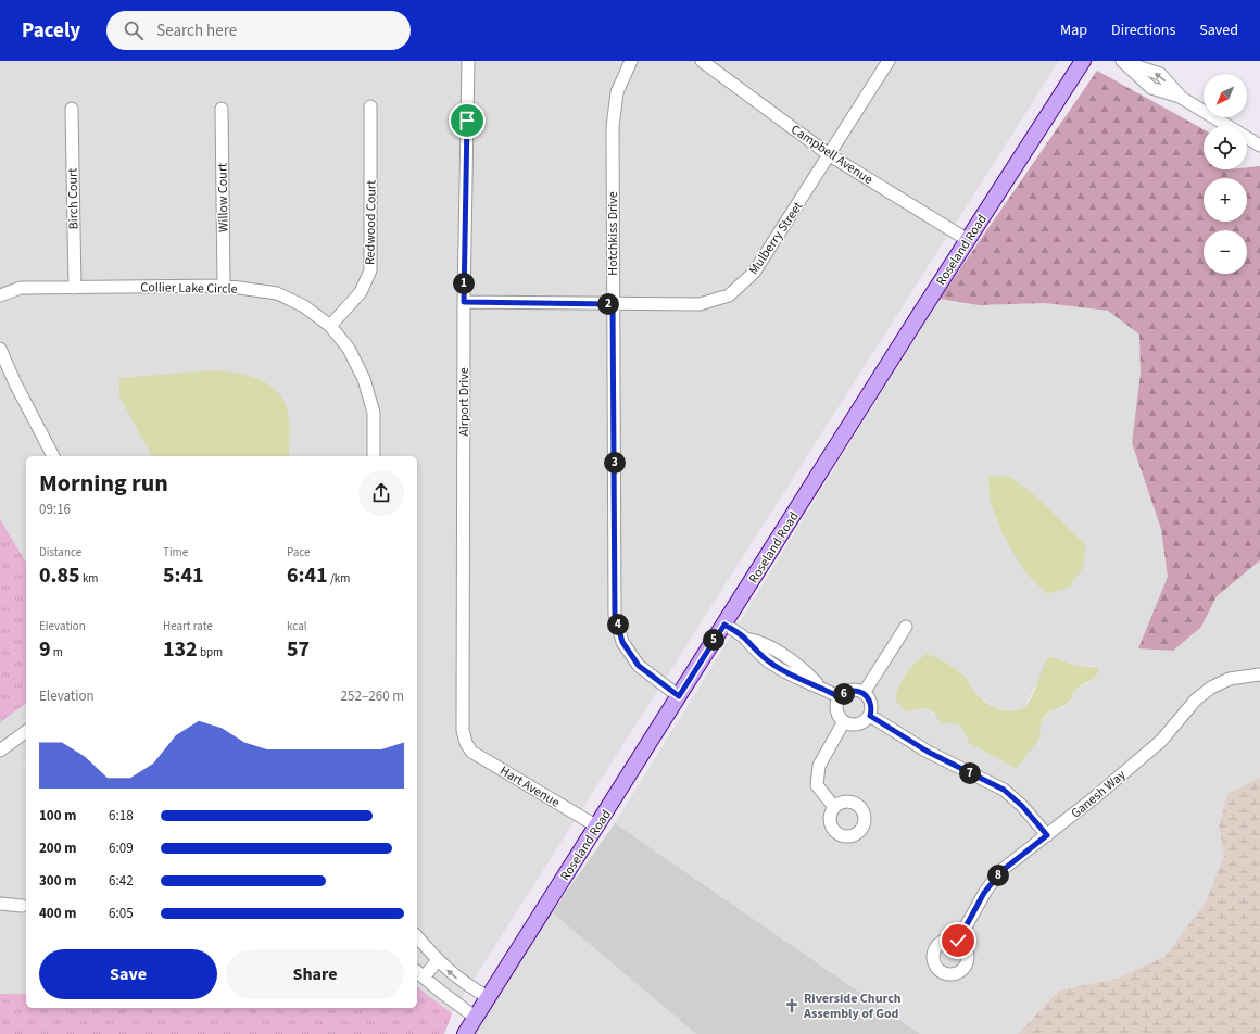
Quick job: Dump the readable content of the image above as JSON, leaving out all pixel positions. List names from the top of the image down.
{
  "streets": {
    "main road": ["Roseland Road"],
    "street": [
      "Campbell Avenue",
      "Willow Court",
      "Birch Court",
      "Redwood Court",
      "Hotchkiss Drive",
      "Mulberry Street",
      "Collier Lake Circle",
      "Airport Drive",
      "Hart Avenue",
      "Ganesh Way"
    ]
  },
  "crossings": [
    ["Campbell Avenue", "Mulberry Street"],
    ["Campbell Avenue", "Roseland Road"],
    ["Willow Court", "Collier Lake Circle"],
    ["Birch Court", "Collier Lake Circle"],
    ["Redwood Court", "Collier Lake Circle"],
    ["Hotchkiss Drive", "Mulberry Street"],
    ["Hotchkiss Drive", "Roseland Road"],
    ["Mulberry Street", "Airport Drive"],
    ["Roseland Road", "Hart Avenue"],
    ["Airport Drive", "Hart Avenue"]
  ],
  "places": {
    "church": ["Riverside Church Assembly of God"]
  },
  "north": "bottom left",
  "page": {
    "header": "Pacely",
    "search": "Search here",
    "nav": ["Map", "Directions", "Saved"],
    "map_buttons": ["+", "−"],
    "pins": [
      "1",
      "2",
      "3",
      "4",
      "5",
      "6",
      "7",
      "8"
    ],
    "heading": ["Morning run", "09:16"],
    "stats": [
      ["Distance", "0.85 km"],
      ["Time", "5:41"],
      ["Pace", "6:41 /km"],
      ["Elevation", "9 m"],
      ["Heart rate", "132 bpm"],
      ["kcal", "57"]
    ],
    "chart": ["Elevation", "252–260 m"],
    "list": [
      {
        "name": "100 m",
        "note": "6:18"
      },
      {
        "name": "200 m",
        "note": "6:09"
      },
      {
        "name": "300 m",
        "note": "6:42"
      },
      {
        "name": "400 m",
        "note": "6:05"
      }
    ],
    "buttons": ["Save", "Share"]
  }
}
